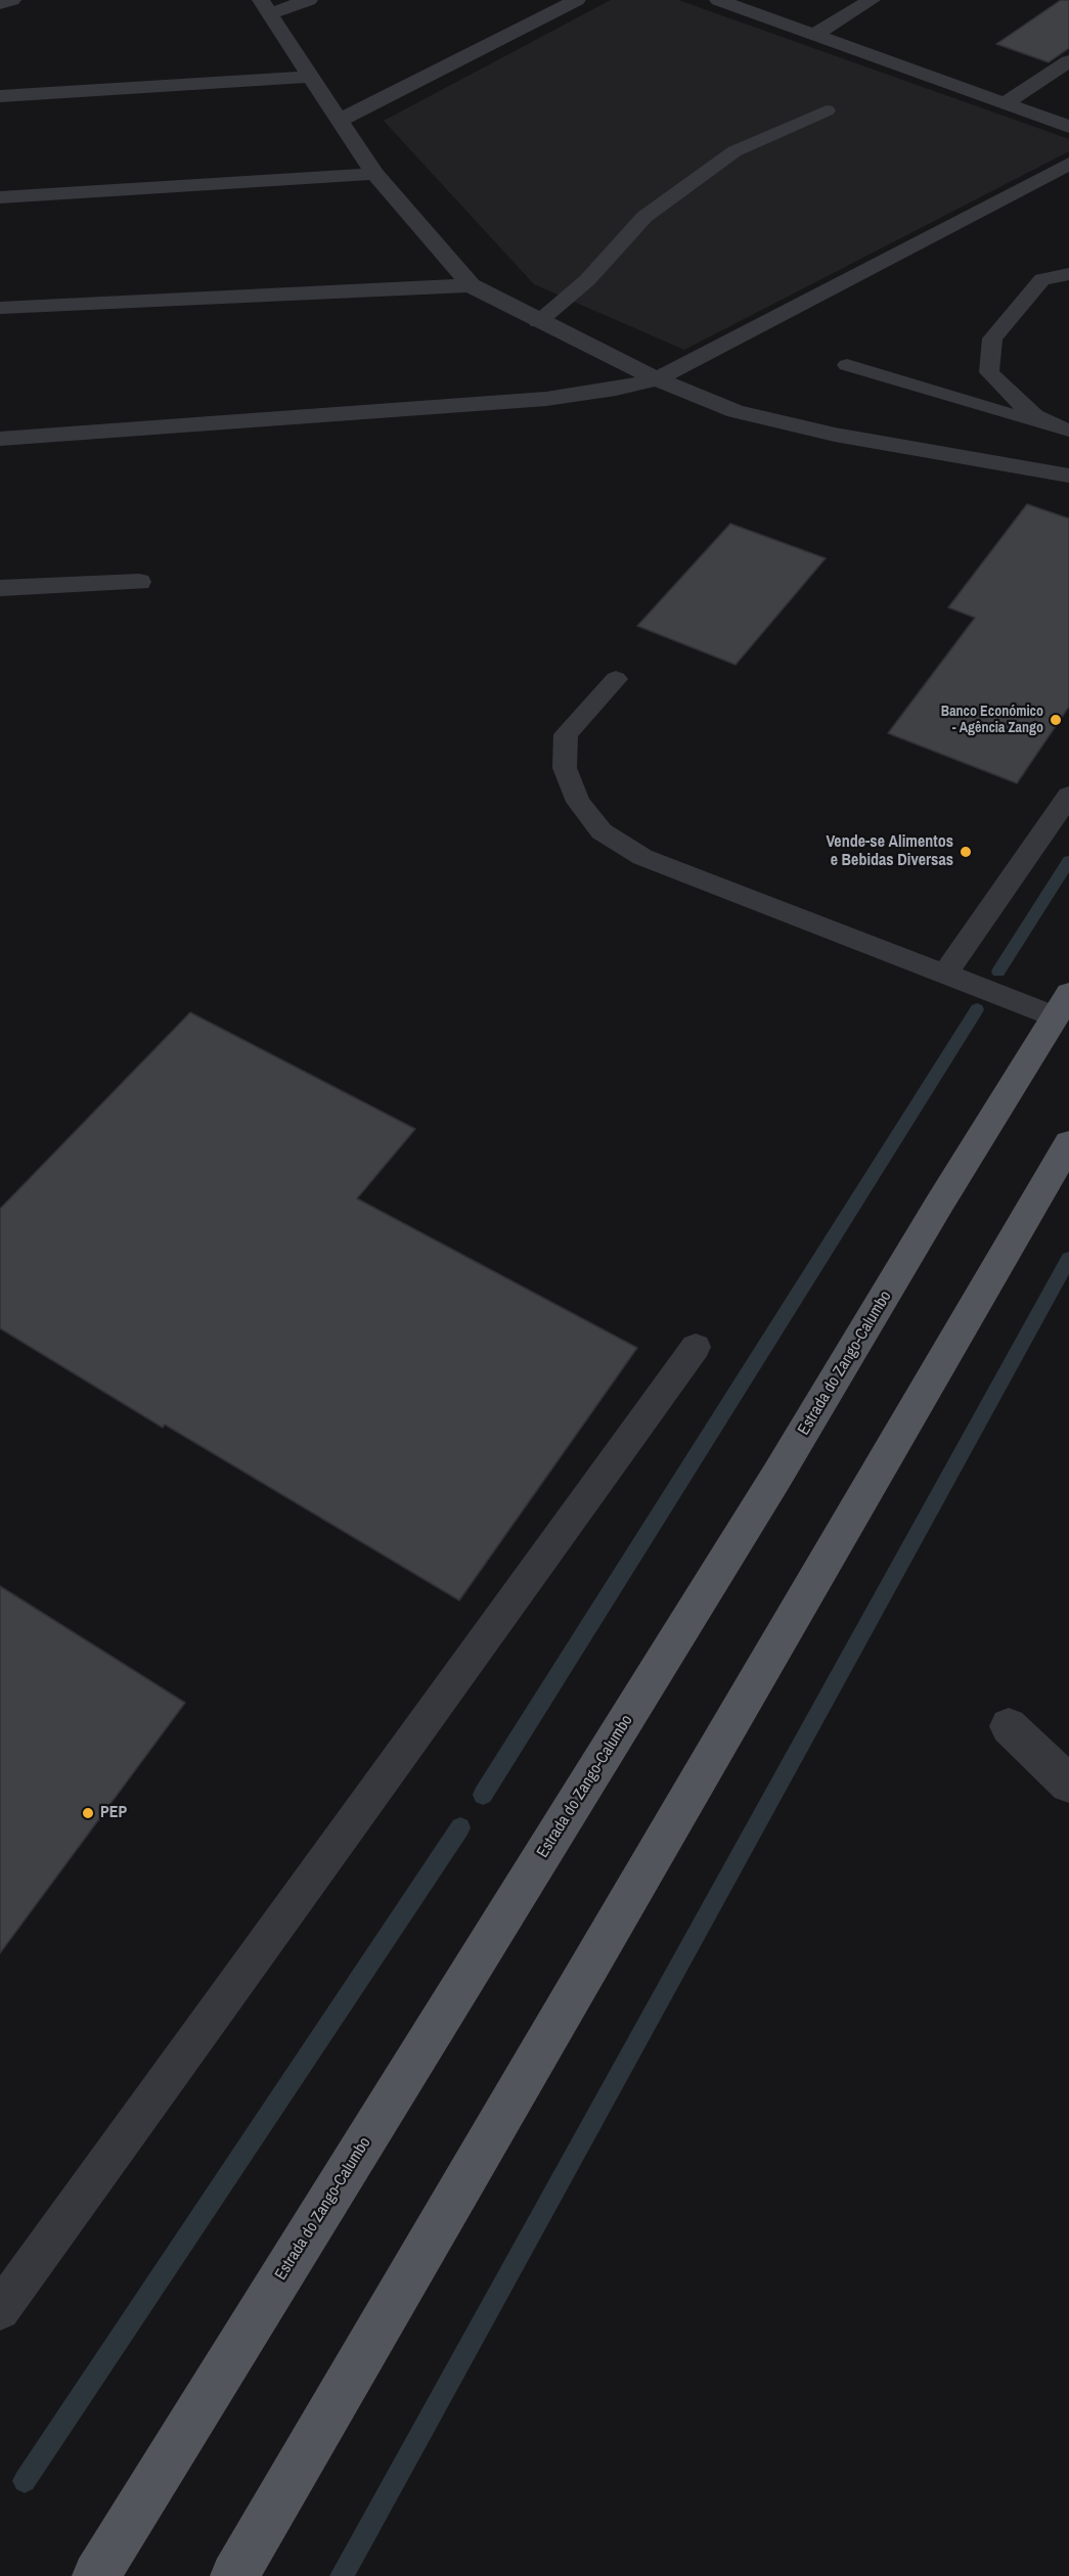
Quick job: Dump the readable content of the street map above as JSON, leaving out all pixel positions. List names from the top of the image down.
{
  "streets": {
    "main road": ["Estrada do Zango-Calumbo"]
  },
  "places": ["Banco Económico - Agência Zango", "Vende-se Alimentos e Bebidas Diversas", "PEP"]
}
